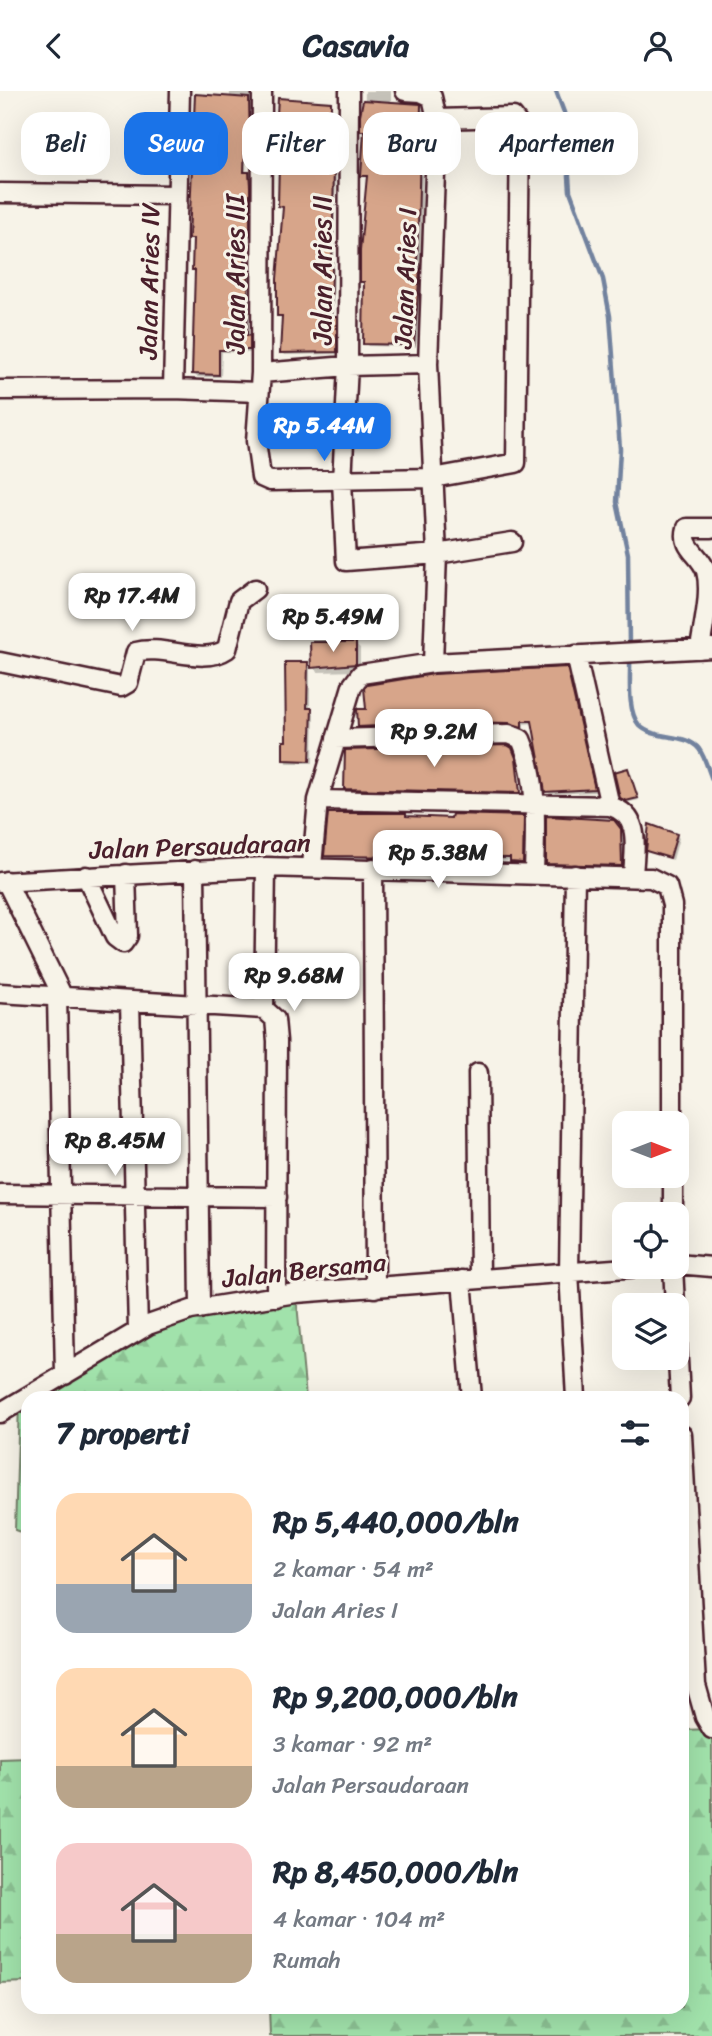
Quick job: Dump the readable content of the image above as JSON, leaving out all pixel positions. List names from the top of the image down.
{
  "streets": {
    "street": [
      "Jalan Aries II",
      "Jalan Aries III",
      "Jalan Aries I",
      "Jalan Aries IV",
      "Jalan Persaudaraan",
      "Jalan Bersama"
    ]
  },
  "crossings": [
    ["Jalan Aries II", "Jalan Aries III"],
    ["Jalan Aries II", "Jalan Aries I"],
    ["Jalan Aries III", "Jalan Aries I"]
  ],
  "north": "right",
  "page": {
    "header": "Casavia",
    "chip": [
      "Beli",
      "Sewa",
      "Filter",
      "Baru",
      "Apartemen"
    ],
    "price": [
      "Rp 5.44M",
      "Rp 17.4M",
      "Rp 5.49M",
      "Rp 9.2M",
      "Rp 5.38M",
      "Rp 9.68M",
      "Rp 8.45M"
    ],
    "heading": "7 properti",
    "list": [
      {
        "name": "Rp 5,440,000/bln",
        "note": "2 kamar · 54 m² · Jalan Aries I"
      },
      {
        "name": "Rp 9,200,000/bln",
        "note": "3 kamar · 92 m² · Jalan Persaudaraan"
      },
      {
        "name": "Rp 8,450,000/bln",
        "note": "4 kamar · 104 m² · Rumah"
      }
    ]
  }
}
